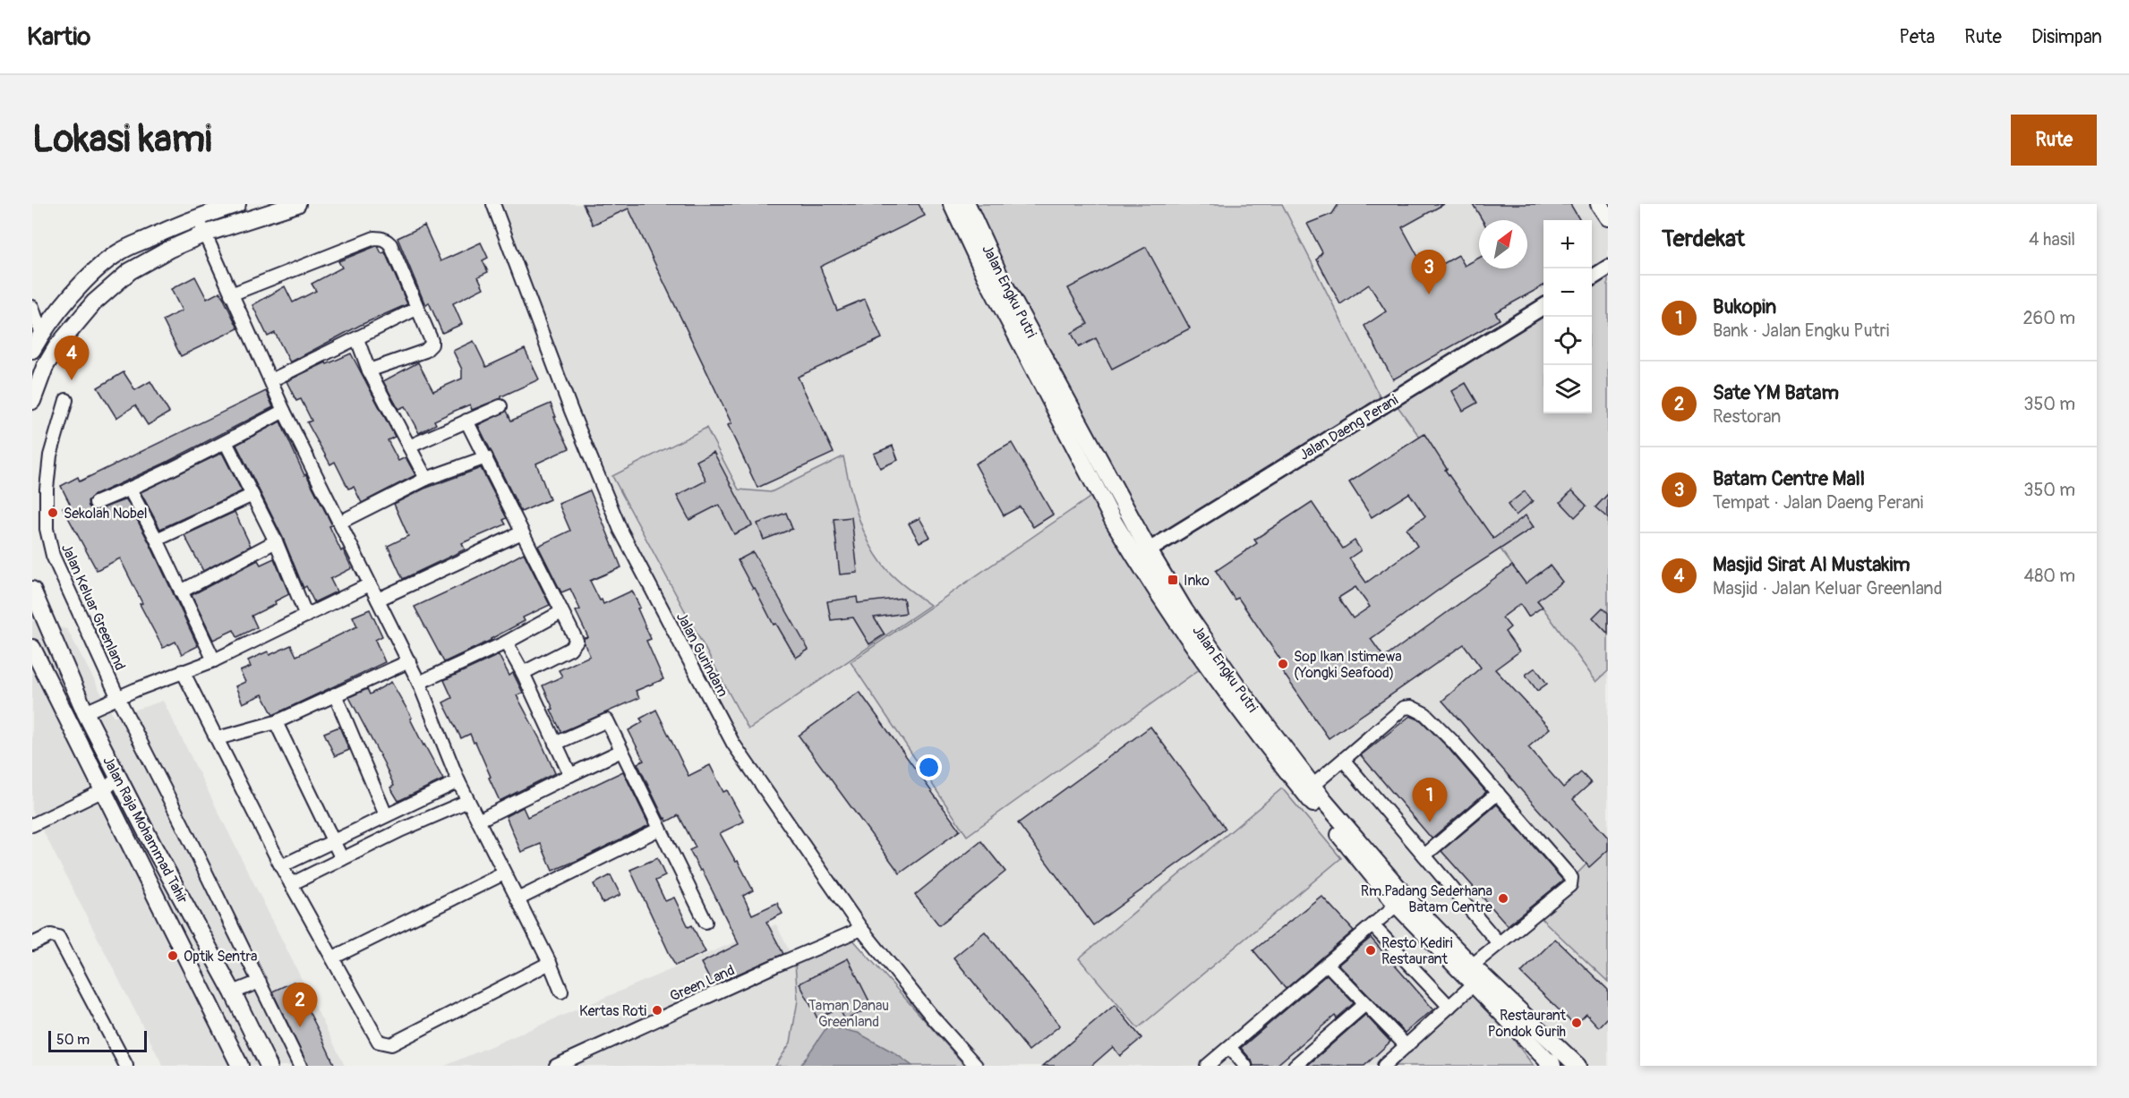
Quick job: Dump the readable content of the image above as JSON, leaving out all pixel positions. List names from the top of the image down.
{
  "streets": {
    "main road": ["Jalan Engku Putri", "Jalan Raja Mohammad Tahir"],
    "street": [
      "Jalan Daeng Perani",
      "Jalan Keluar Greenland",
      "Jalan Gurindam",
      "Green Land"
    ]
  },
  "crossings": [
    ["Jalan Engku Putri", "Jalan Daeng Perani"],
    ["Jalan Gurindam", "Green Land"]
  ],
  "parks": ["Taman Danau Greenland"],
  "places": {
    "other": [
      "Sekolah Nobel",
      "Sop Ikan Istimewa (Yongki Seafood)",
      "Rm.Padang Sederhana Batam Centre",
      "Resto Kediri Restaurant",
      "Optik Sentra",
      "Kertas Roti",
      "Restaurant Pondok Gurih"
    ],
    "transit": ["Inko"]
  },
  "scale_bar": "50 m",
  "north": "top right",
  "page": {
    "header": "Kartio",
    "nav": ["Peta", "Rute", "Disimpan"],
    "buttons": "Rute",
    "title": "Lokasi kami",
    "heading": ["Terdekat", "4 hasil"],
    "map_buttons": ["+", "−"],
    "pins": [
      "3",
      "4",
      "1",
      "2"
    ],
    "list": [
      {
        "mark": "1",
        "name": "Bukopin",
        "note": "Bank · Jalan Engku Putri",
        "value": "260 m"
      },
      {
        "mark": "2",
        "name": "Sate YM Batam",
        "note": "Restoran",
        "value": "350 m"
      },
      {
        "mark": "3",
        "name": "Batam Centre Mall",
        "note": "Tempat · Jalan Daeng Perani",
        "value": "350 m"
      },
      {
        "mark": "4",
        "name": "Masjid Sirat Al Mustakim",
        "note": "Masjid · Jalan Keluar Greenland",
        "value": "480 m"
      }
    ],
    "scale": "50 m"
  }
}
